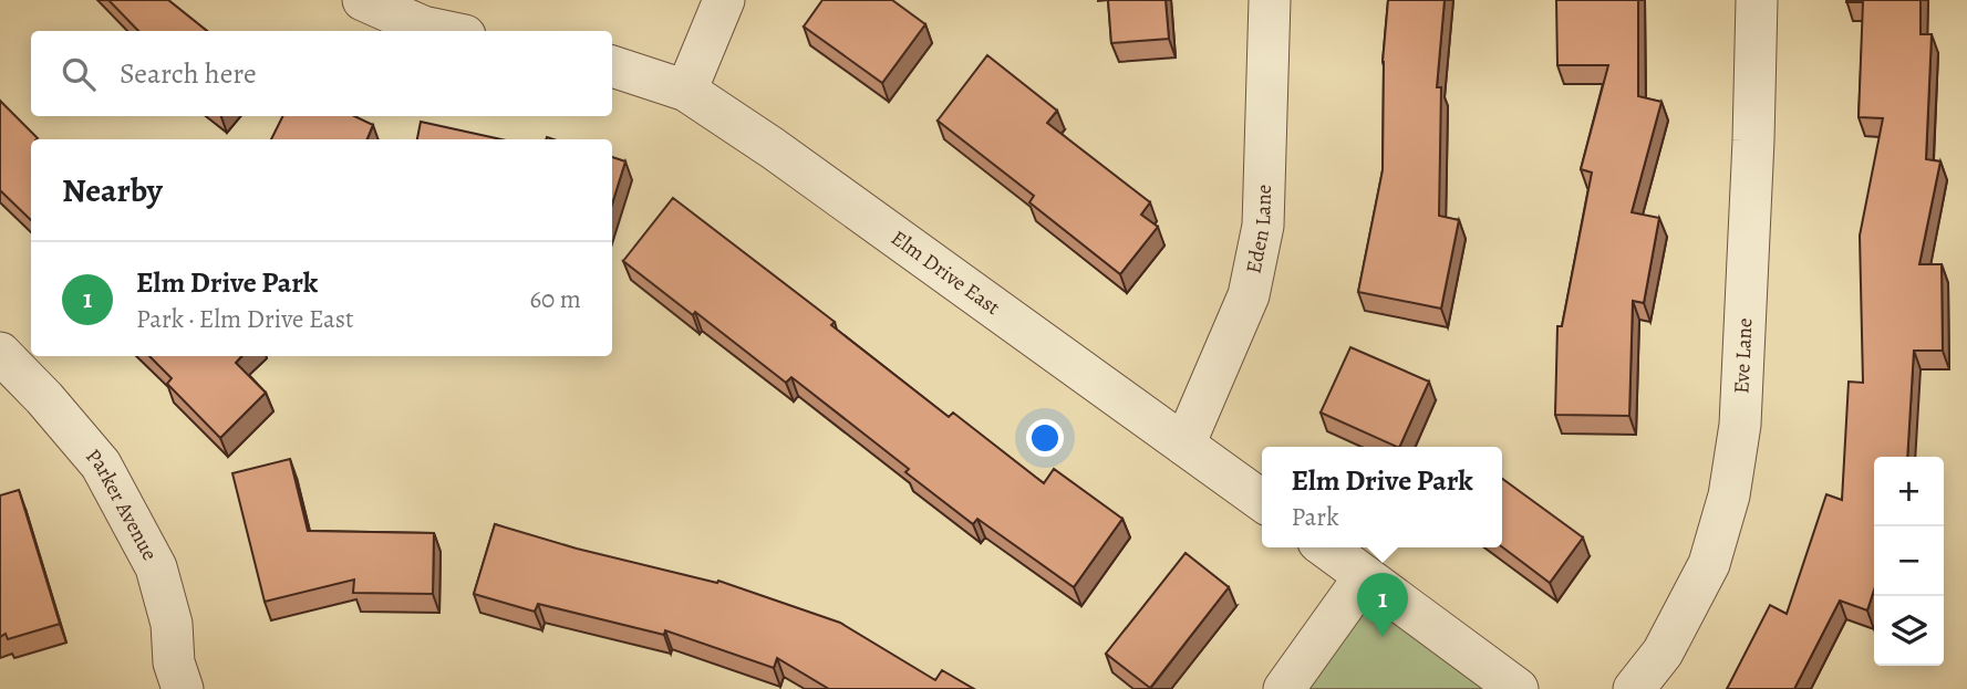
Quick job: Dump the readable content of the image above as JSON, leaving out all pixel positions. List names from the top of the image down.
{
  "streets": {
    "street": [
      "Eden Lane",
      "Elm Drive East",
      "Eve Lane",
      "Parker Avenue"
    ]
  },
  "crossings": [
    ["Eden Lane", "Elm Drive East"]
  ],
  "page": {
    "search": "Search here",
    "heading": "Nearby",
    "list": [
      {
        "mark": "1",
        "name": "Elm Drive Park",
        "note": "Park · Elm Drive East",
        "value": "60 m"
      }
    ],
    "popup": ["Elm Drive Park", "Park"],
    "map_buttons": ["+", "−"],
    "pins": "1"
  }
}
